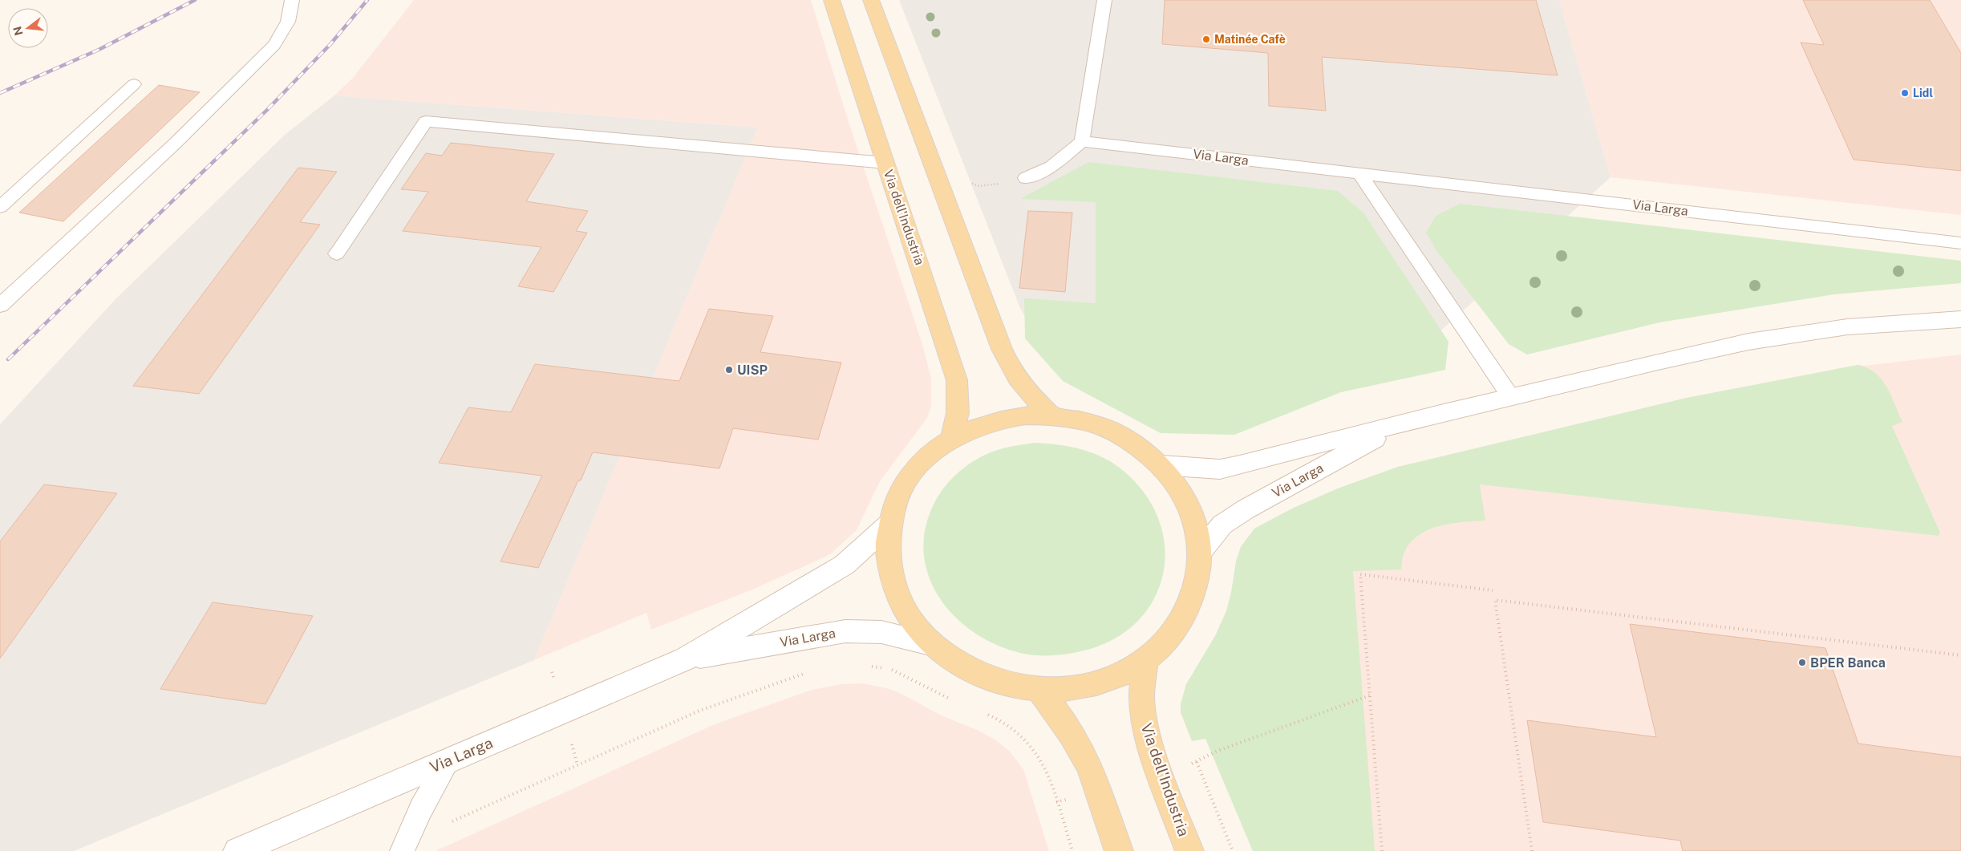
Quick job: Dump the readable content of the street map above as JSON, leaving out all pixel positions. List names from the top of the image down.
{
  "streets": {
    "main road": ["Via Larga", "Via dell'Industria"]
  },
  "places": [
    "Matinée Cafè",
    "Lidl",
    "UISP",
    "BPER Banca"
  ],
  "north": "left"
}
